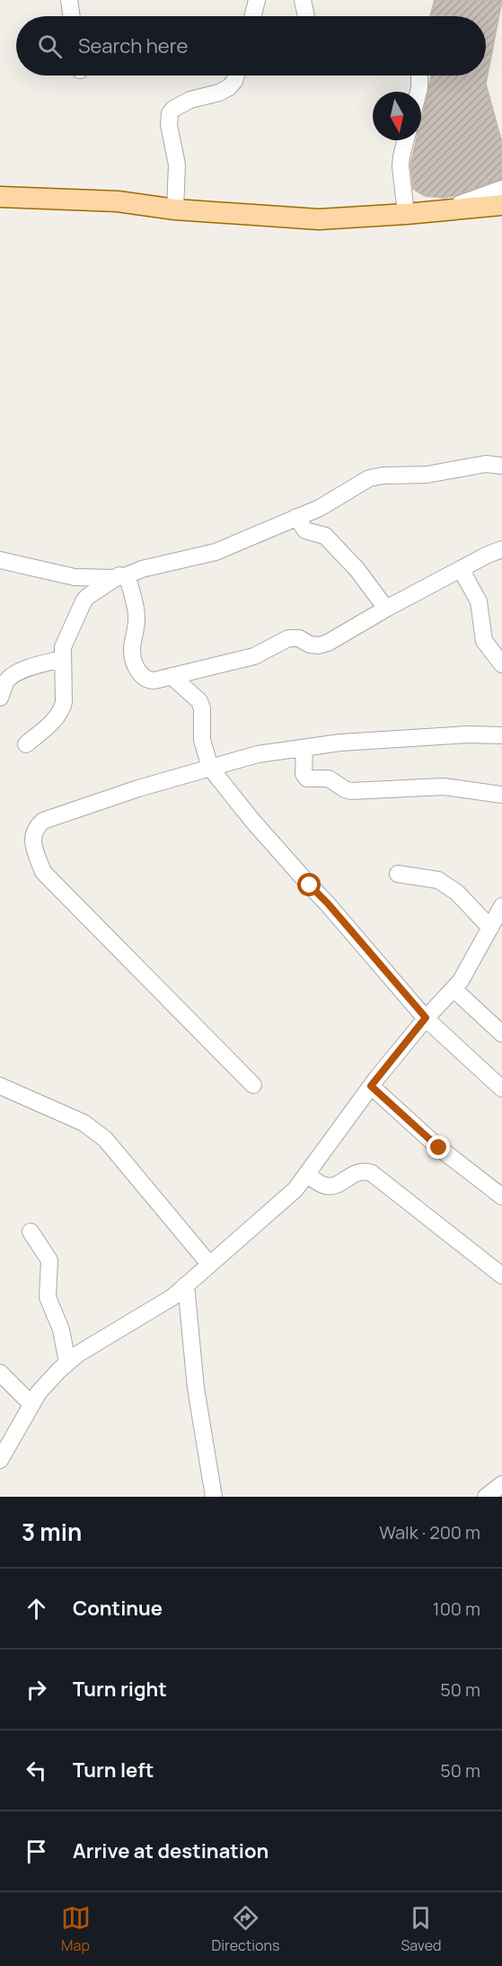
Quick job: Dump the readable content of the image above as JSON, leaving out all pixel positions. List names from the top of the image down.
{
  "north": "bottom",
  "page": {
    "search": "Search here",
    "heading": ["3 min", "Walk · 200 m"],
    "list": [
      ["Continue", "100 m"],
      ["Turn right", "50 m"],
      ["Turn left", "50 m"],
      "Arrive at destination"
    ],
    "nav": ["Map", "Directions", "Saved"]
  }
}
